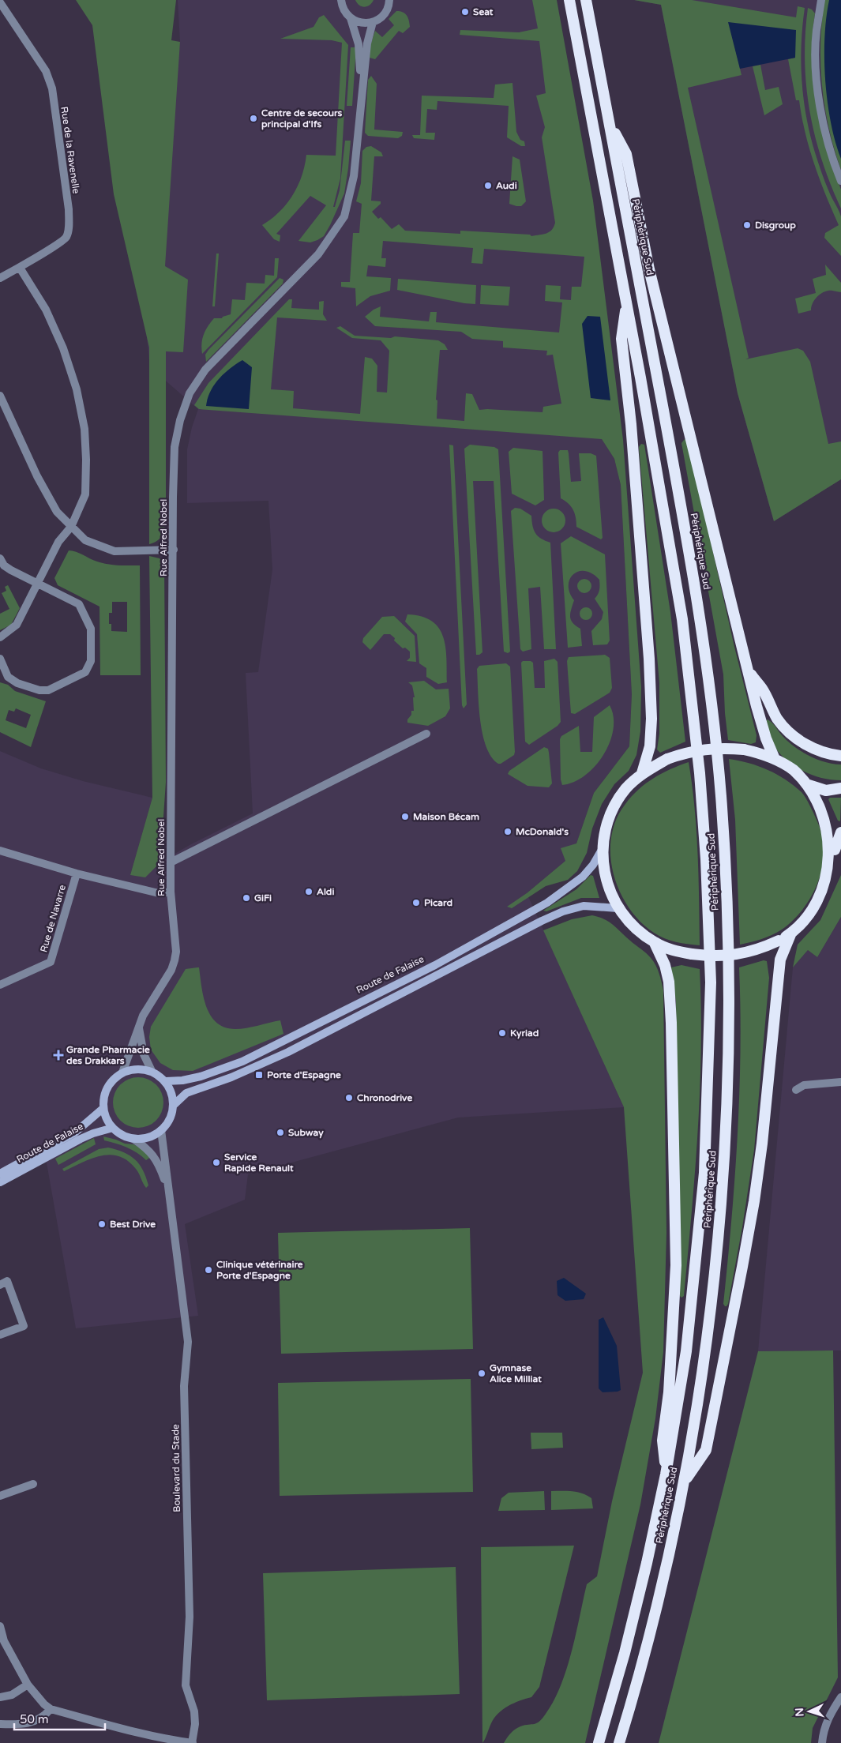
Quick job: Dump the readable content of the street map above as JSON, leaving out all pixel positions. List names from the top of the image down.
{
  "streets": {
    "highway": ["Périphérique Sud"],
    "main road": ["Route de Falaise"],
    "street": [
      "Rue de la Ravenelle",
      "Rue Alfred Nobel",
      "Rue de Navarre",
      "Boulevard du Stade"
    ]
  },
  "crossings": [
    ["Rue Alfred Nobel", "Route de Falaise"],
    ["Rue Alfred Nobel", "Boulevard du Stade"],
    ["Route de Falaise", "Boulevard du Stade"]
  ],
  "places": {
    "other": [
      "Seat",
      "Centre de secours principal d'Ifs",
      "Audi",
      "Disgroup",
      "Maison Bécam",
      "McDonald's",
      "Aldi",
      "GiFi",
      "Picard",
      "Kyriad",
      "Chronodrive",
      "Subway",
      "Service Rapide Renault",
      "Best Drive",
      "Clinique vétérinaire Porte d'Espagne",
      "Gymnase Alice Milliat"
    ],
    "health": ["Grande Pharmacie des Drakkars"],
    "transit": ["Porte d'Espagne"]
  },
  "scale_bar": "50 m",
  "north": "left"
}
